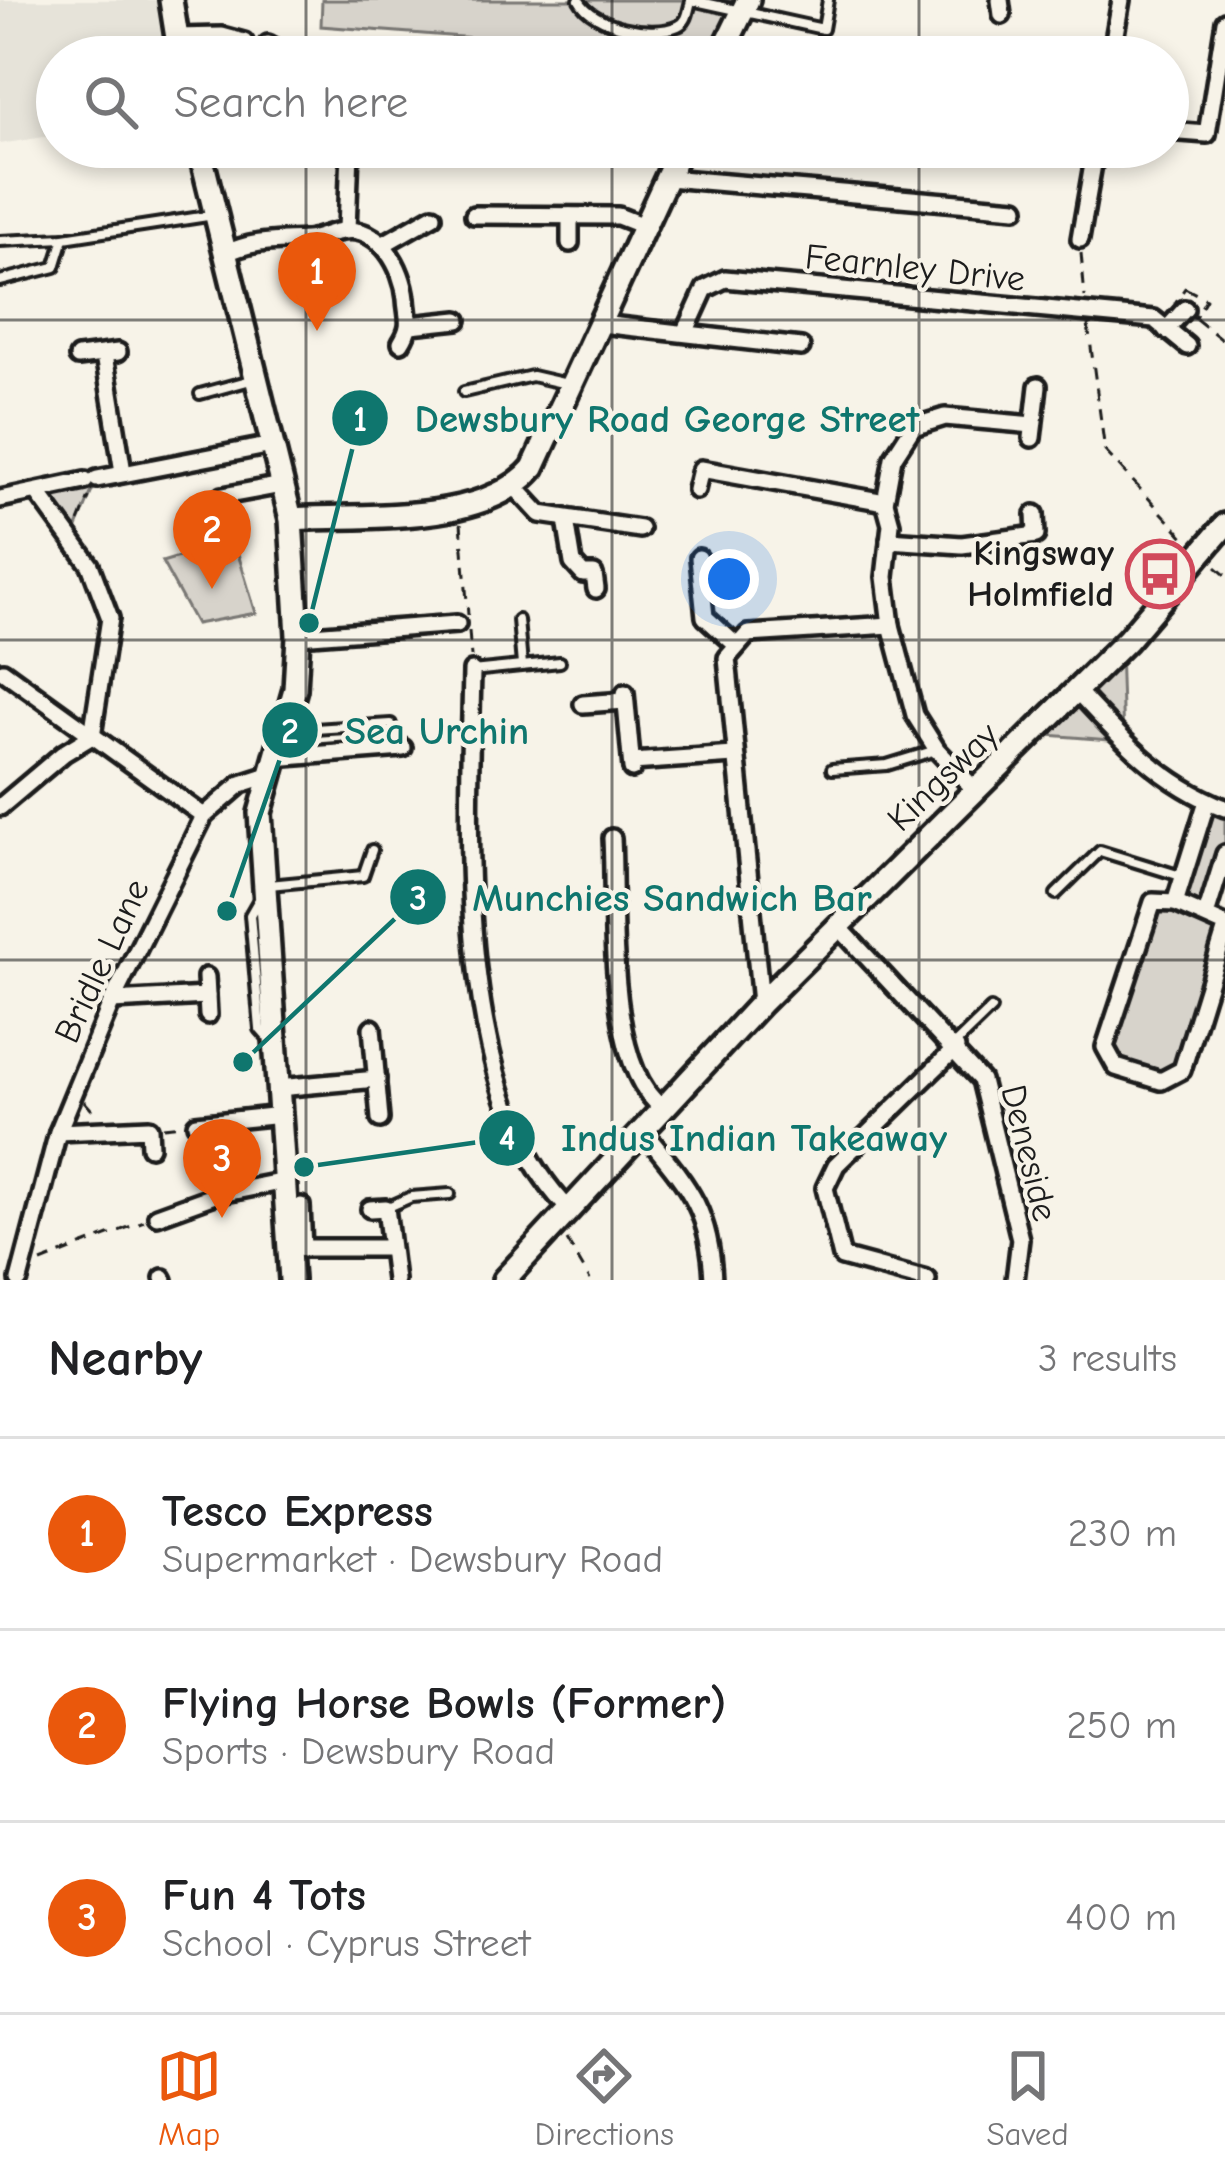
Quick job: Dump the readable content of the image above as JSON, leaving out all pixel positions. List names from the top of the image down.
{
  "streets": {
    "street": [
      "Fearnley Drive",
      "Kingsway",
      "Bridle Lane",
      "Deneside"
    ]
  },
  "crossings": [
    ["Kingsway", "Deneside"]
  ],
  "places": {
    "bus stop": ["Kingsway Holmfield"],
    "other": [
      "Dewsbury Road George Street",
      "Sea Urchin",
      "Munchies Sandwich Bar",
      "Indus Indian Takeaway"
    ]
  },
  "page": {
    "search": "Search here",
    "pins": ["1", "2", "3"],
    "heading": ["Nearby", "3 results"],
    "list": [
      {
        "mark": "1",
        "name": "Tesco Express",
        "note": "Supermarket · Dewsbury Road",
        "value": "230 m"
      },
      {
        "mark": "2",
        "name": "Flying Horse Bowls (Former)",
        "note": "Sports · Dewsbury Road",
        "value": "250 m"
      },
      {
        "mark": "3",
        "name": "Fun 4 Tots",
        "note": "School · Cyprus Street",
        "value": "400 m"
      }
    ],
    "nav": ["Map", "Directions", "Saved"]
  }
}
